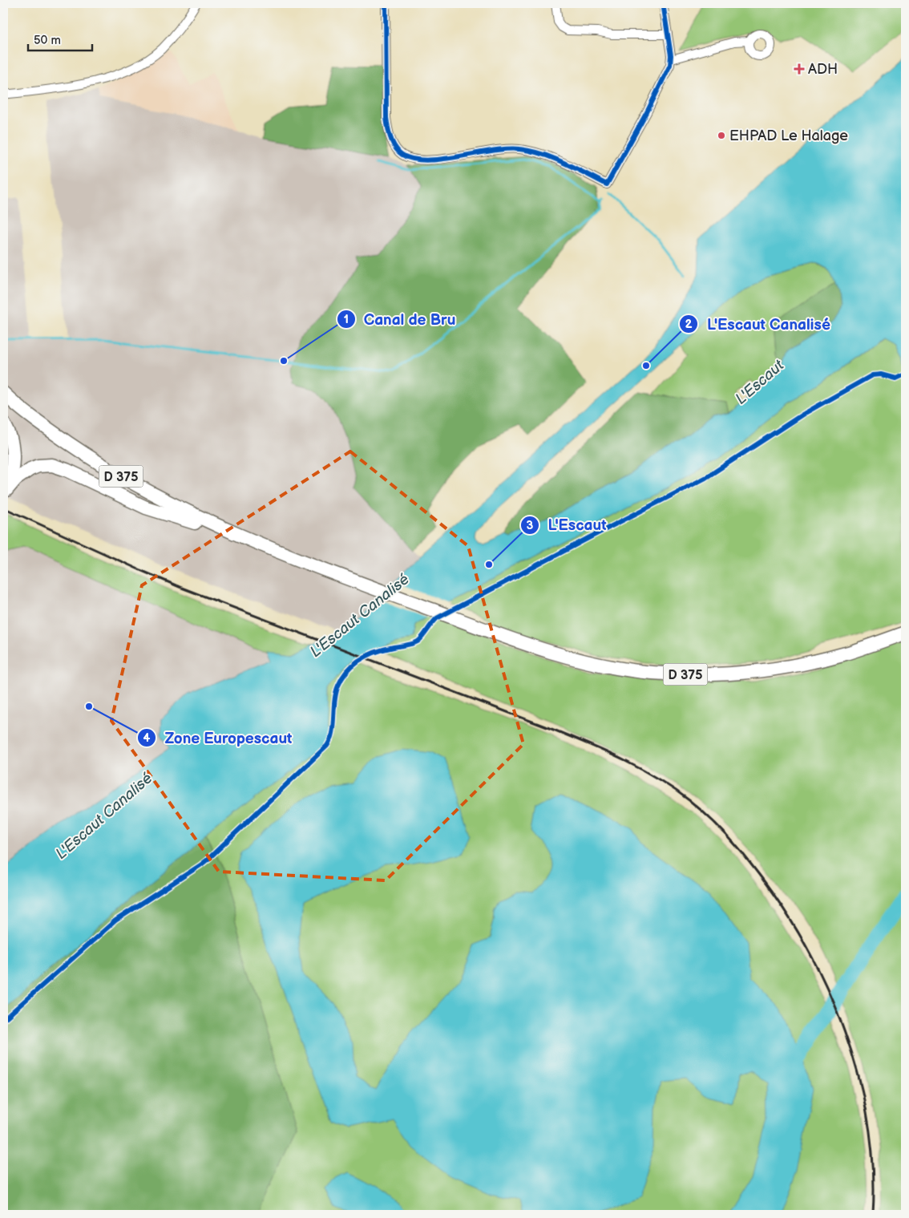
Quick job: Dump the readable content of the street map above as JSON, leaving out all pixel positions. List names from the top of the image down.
{
  "streets": {
    "main road": ["D 375"]
  },
  "water": ["L'Escaut", "L'Escaut Canalisé"],
  "places": {
    "health": ["ADH"],
    "other": [
      "EHPAD Le Halage",
      "Canal de Bru",
      "L'Escaut Canalisé",
      "L'Escaut",
      "Zone Europescaut"
    ]
  },
  "scale_bar": "50 m"
}
